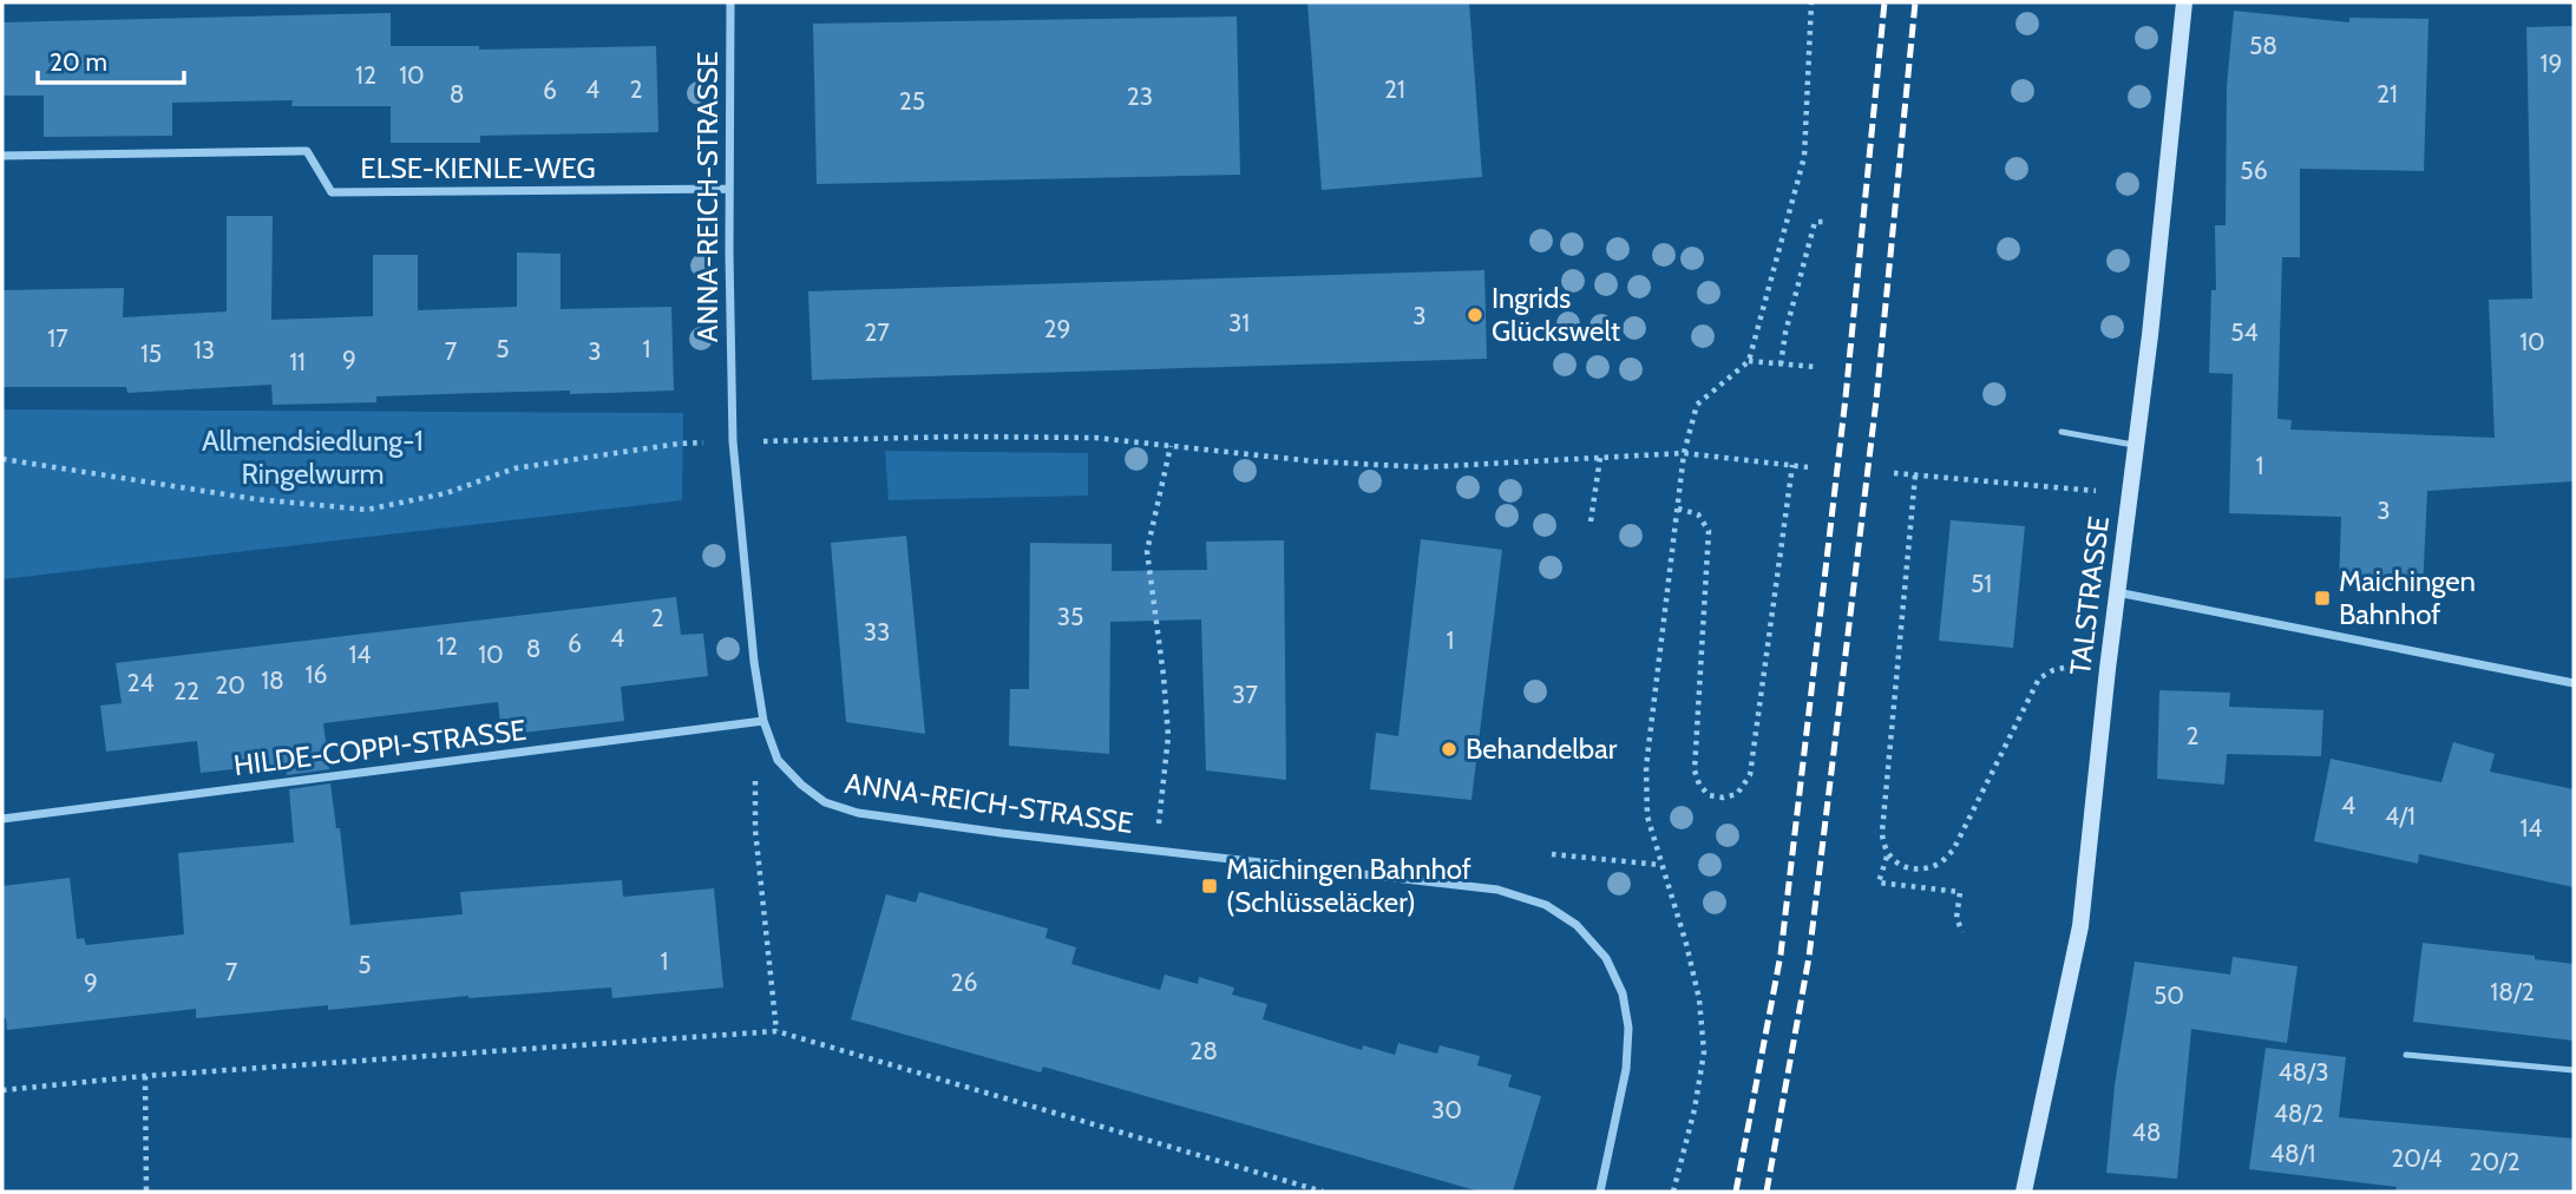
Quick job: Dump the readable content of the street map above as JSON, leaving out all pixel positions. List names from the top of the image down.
{
  "streets": {
    "street": [
      "ELSE-KIENLE-WEG",
      "ANNA-REICH-STRASSE",
      "TALSTRASSE",
      "HILDE-COPPI-STRASSE"
    ]
  },
  "crossings": [
    ["ELSE-KIENLE-WEG", "ANNA-REICH-STRASSE"],
    ["ANNA-REICH-STRASSE", "HILDE-COPPI-STRASSE"]
  ],
  "parks": ["Allmendsiedlung-1 Ringelwurm"],
  "places": {
    "other": ["Ingrids Glückswelt", "Behandelbar"],
    "transit": ["Maichingen Bahnhof", "Maichingen Bahnhof (Schlüsseläcker)"]
  },
  "house_numbers": [
    "58",
    "19",
    "12",
    "10",
    "4",
    "2",
    "21",
    "6",
    "8",
    "21",
    "23",
    "25",
    "56",
    "3",
    "31",
    "29",
    "27",
    "54",
    "17",
    "10",
    "5",
    "1",
    "13",
    "7",
    "3",
    "15",
    "9",
    "11",
    "1",
    "3",
    "51",
    "35",
    "2",
    "33",
    "4",
    "1",
    "6",
    "12",
    "8",
    "14",
    "10",
    "16",
    "18",
    "24",
    "20",
    "22",
    "37",
    "2",
    "4",
    "4/1",
    "14",
    "1",
    "5",
    "7",
    "9",
    "26",
    "18/2",
    "50",
    "28",
    "48/3",
    "30",
    "48/2",
    "48",
    "48/1",
    "20/4",
    "20/2"
  ],
  "scale_bar": "20 m"
}
